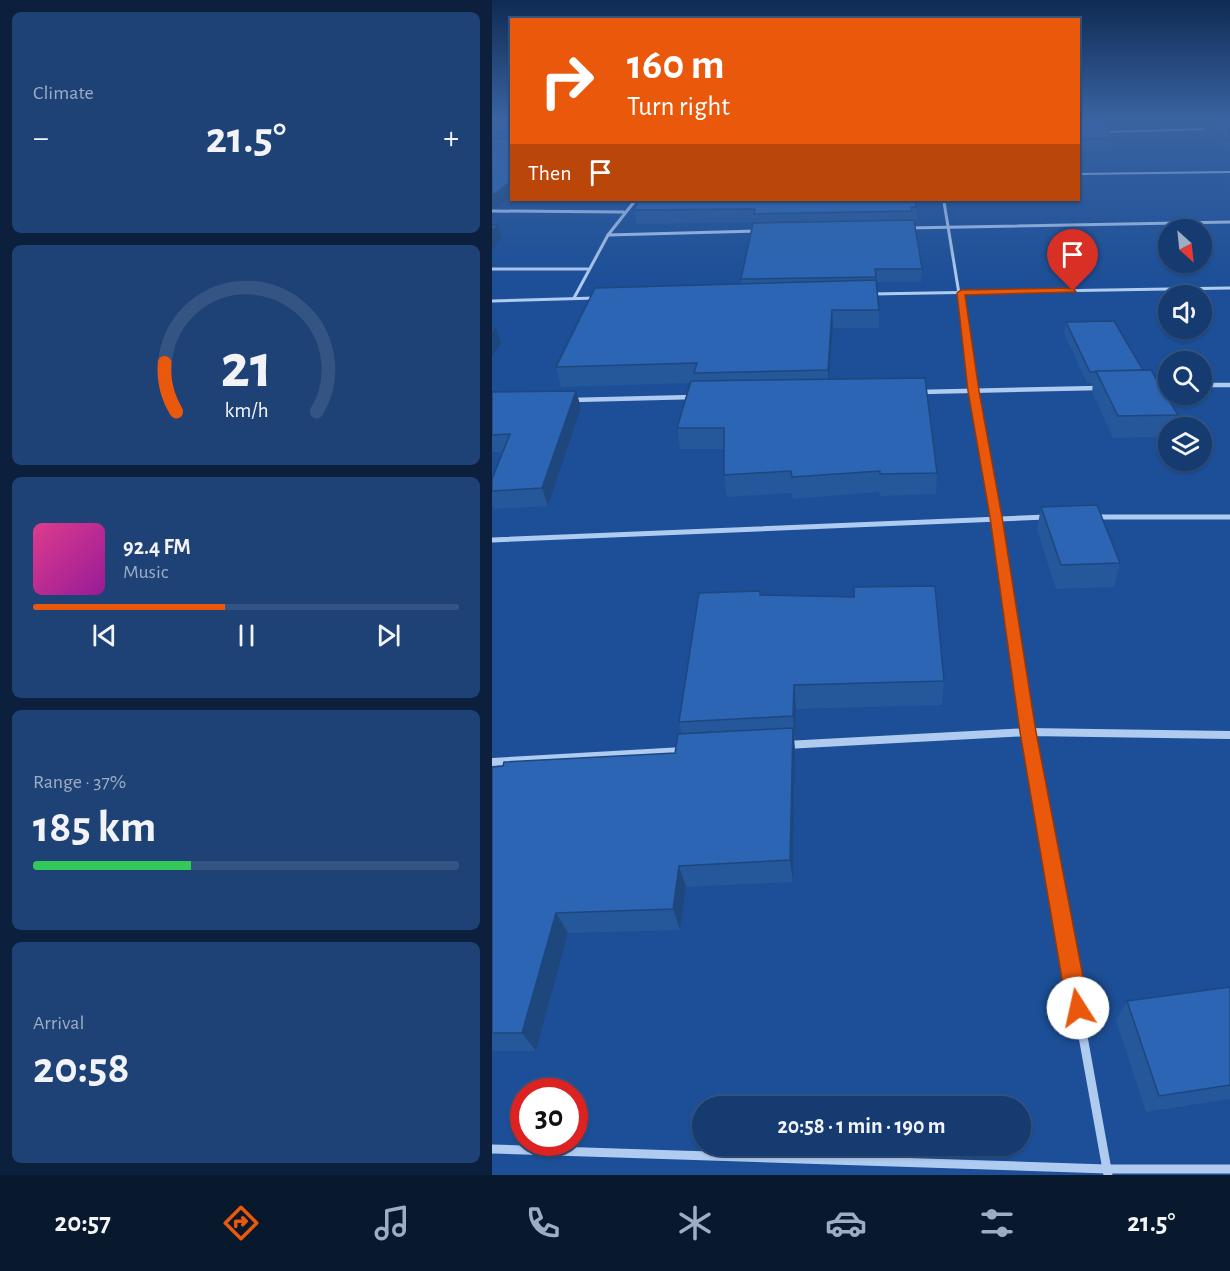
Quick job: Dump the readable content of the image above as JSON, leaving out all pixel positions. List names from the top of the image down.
{
  "north": "bottom right",
  "page": {
    "tile": [
      "Climate",
      ["Range · 37%", "185 km"],
      ["Arrival", "20:58"]
    ],
    "turn": ["160 m", "Turn right"],
    "heat": ["−", "21.5°", "+"],
    "then": "Then",
    "song": ["92.4 FM", "Music"],
    "limit": "30",
    "trip": "20:58 · 1 min · 190 m",
    "tabs": ["20:57", "21.5°"],
    "gauge": ["21", "km/h"]
  }
}
